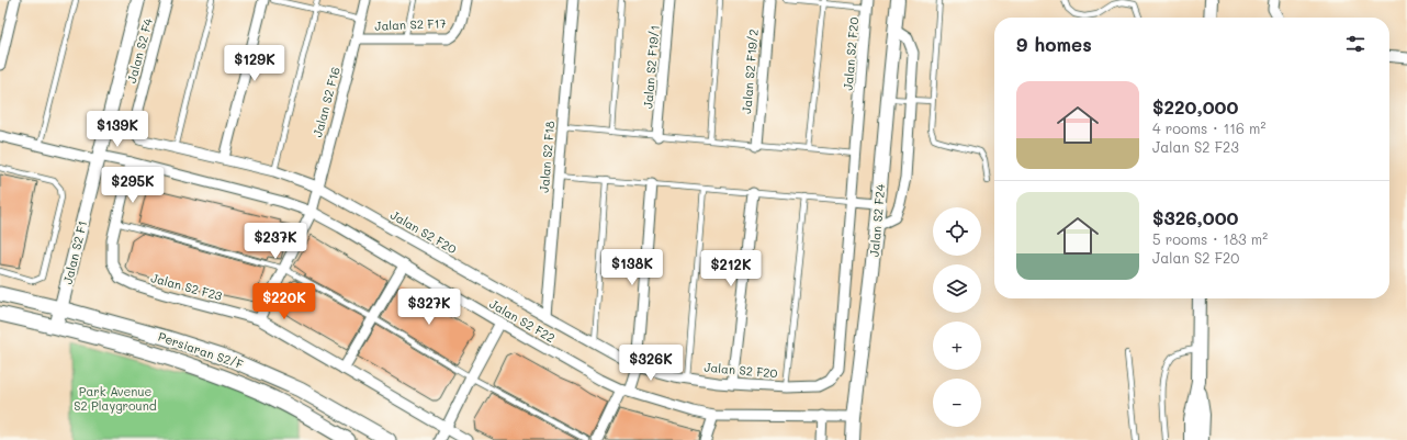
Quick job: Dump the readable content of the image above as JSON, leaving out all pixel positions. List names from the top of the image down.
{
  "streets": {
    "main road": ["Persiaran S2/F"],
    "street": [
      "Jalan S2 F17",
      "Jalan S2 F4",
      "Jalan S2 F20",
      "Jalan S2 F19/1",
      "Jalan S2 F19/2",
      "Jalan S2 F16",
      "Jalan S2 F18",
      "Jalan S2 F24",
      "Jalan S2 F1",
      "Jalan S2 F23",
      "Jalan S2 F22"
    ]
  },
  "crossings": [
    ["Jalan S2 F17", "Jalan S2 F16"],
    ["Jalan S2 F4", "Jalan S2 F20"],
    ["Jalan S2 F20", "Jalan S2 F16"],
    ["Jalan S2 F20", "Jalan S2 F18"],
    ["Jalan S2 F16", "Jalan S2 F23"],
    ["Jalan S2 F16", "Jalan S2 F22"],
    ["Jalan S2 F24", "Jalan S2 F22"],
    ["Jalan S2 F1", "Jalan S2 F22"],
    ["Jalan S2 F1", "Persiaran S2/F"],
    ["Jalan S2 F23", "Jalan S2 F22"]
  ],
  "parks": ["Park Avenue S2 Playground"],
  "page": {
    "heading": "9 homes",
    "price": [
      "$129K",
      "$139K",
      "$295K",
      "$237K",
      "$138K",
      "$212K",
      "$220K",
      "$327K",
      "$326K"
    ],
    "list": [
      {
        "name": "$220,000",
        "note": "4 rooms · 116 m² · Jalan S2 F23"
      },
      {
        "name": "$326,000",
        "note": "5 rooms · 183 m² · Jalan S2 F20"
      }
    ],
    "map_buttons": ["+", "−"]
  }
}
